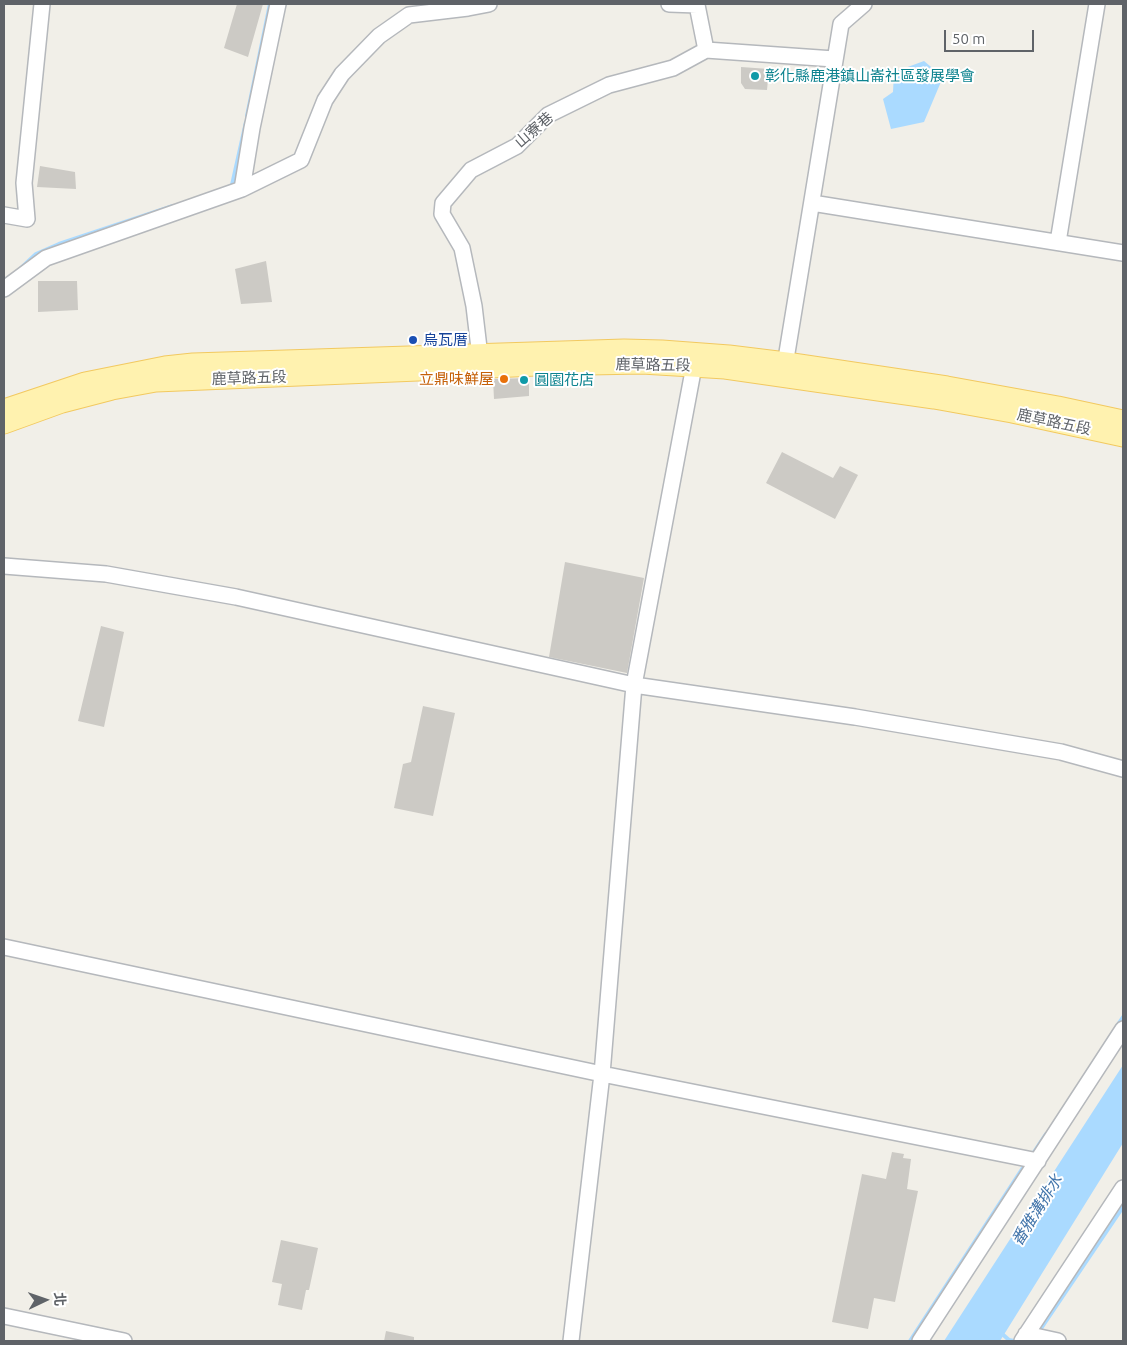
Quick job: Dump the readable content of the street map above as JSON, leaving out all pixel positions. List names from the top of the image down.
{
  "streets": {
    "main road": ["鹿草路五段"],
    "street": ["山寮巷"]
  },
  "crossings": [
    ["山寮巷", "鹿草路五段"]
  ],
  "water": ["番雅溝排水"],
  "places": [
    "彰化縣鹿港鎮山崙社區發展學會",
    "烏瓦厝",
    "立鼎味鮮屋",
    "圓園花店"
  ],
  "scale_bar": "50 m",
  "north": "right"
}
